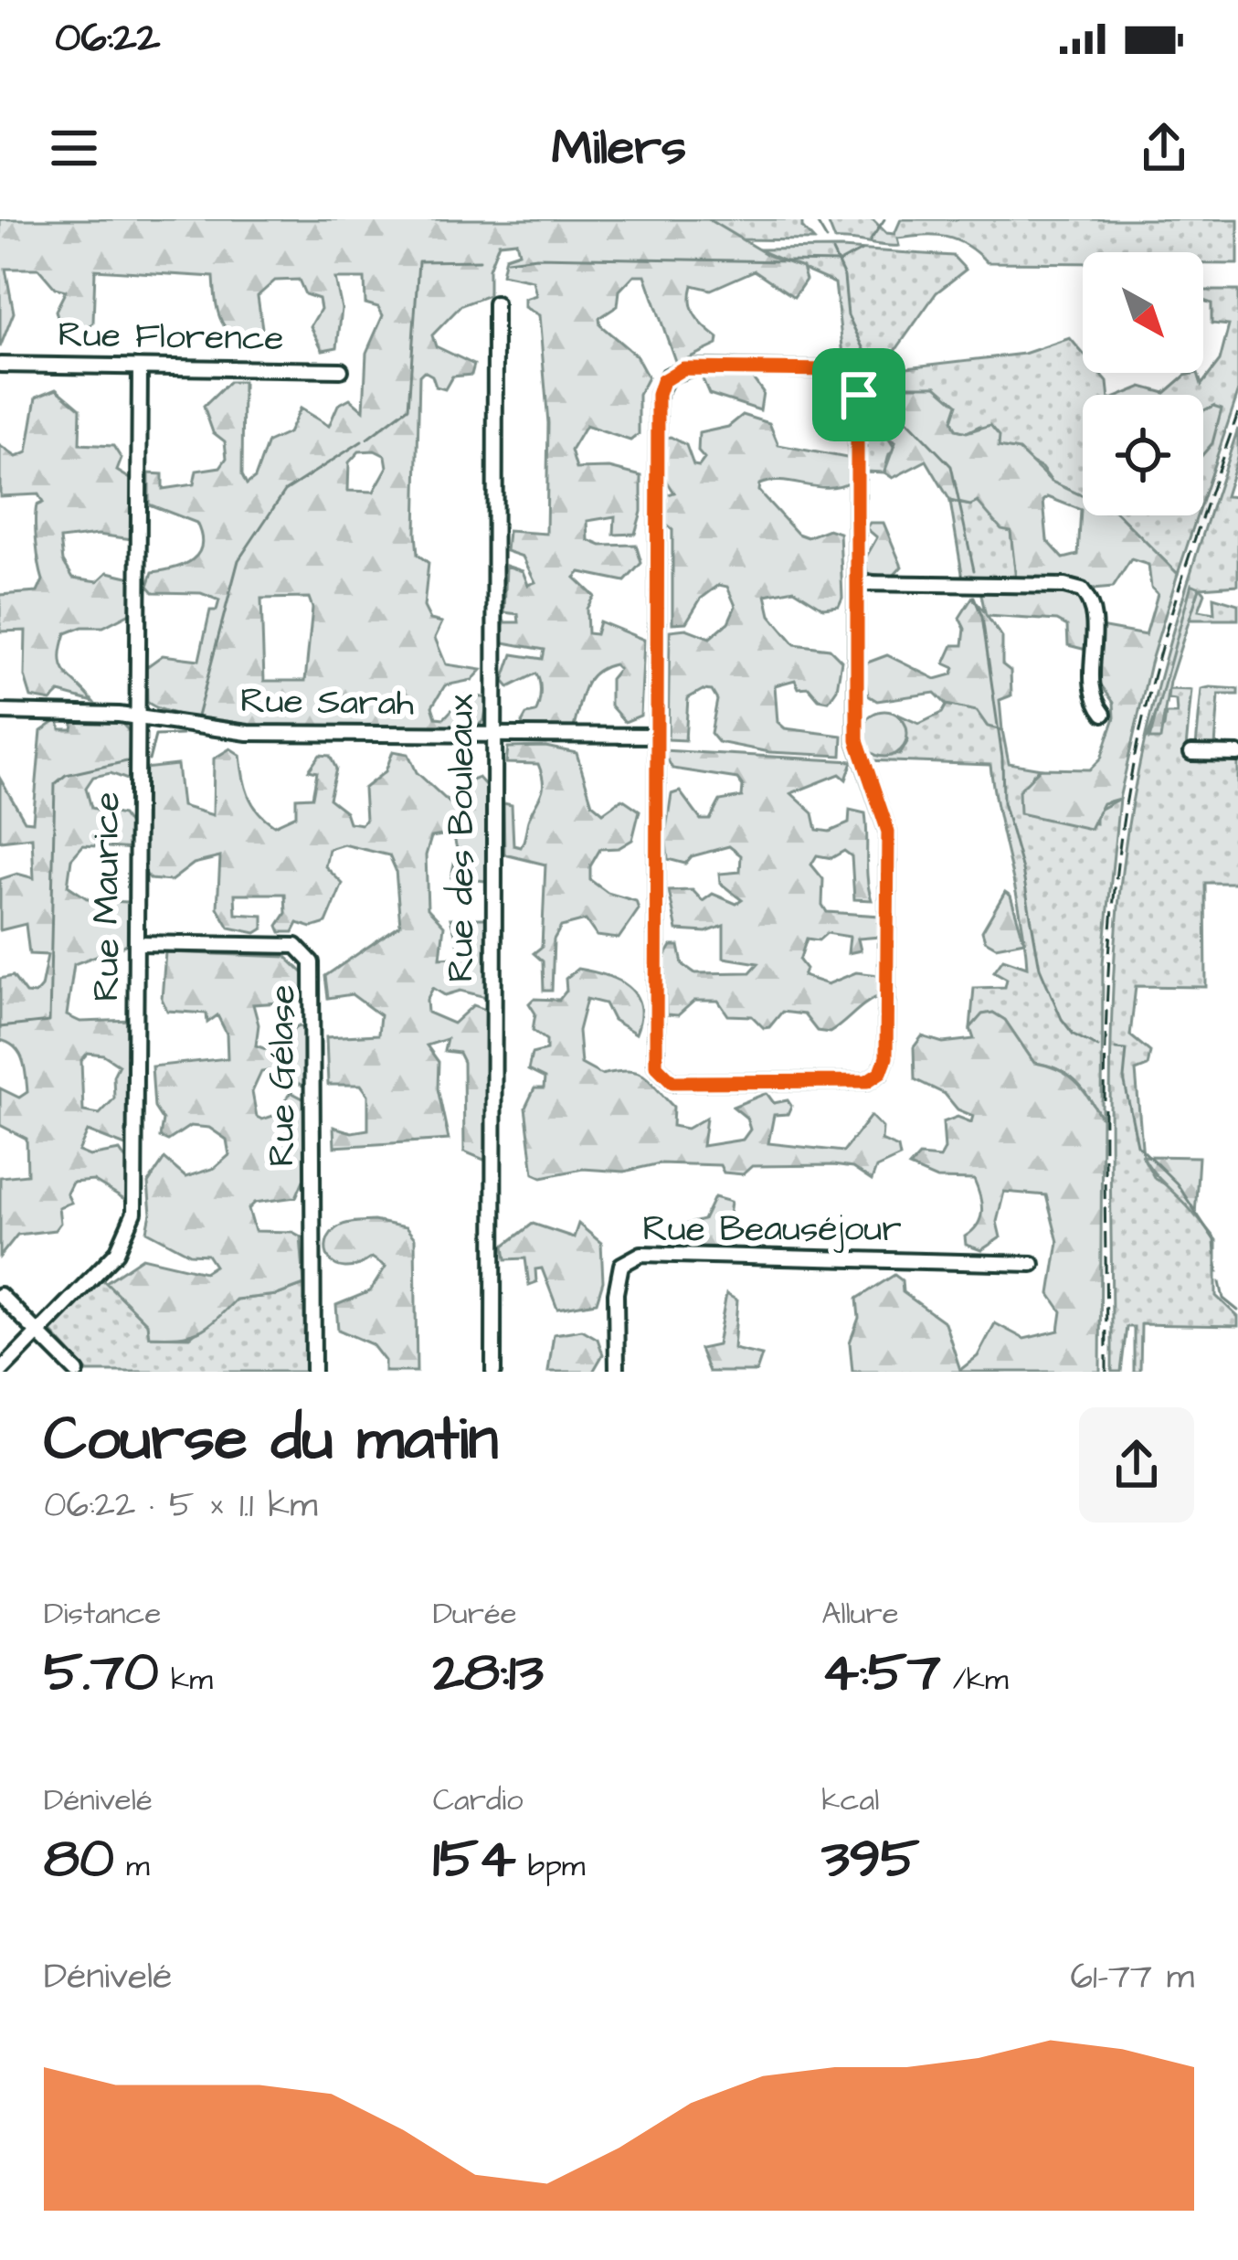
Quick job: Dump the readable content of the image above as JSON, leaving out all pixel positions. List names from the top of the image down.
{
  "streets": {
    "street": [
      "Rue Florence",
      "Rue Sarah",
      "Rue des Bouleaux",
      "Rue Maurice",
      "Rue Gélase",
      "Rue Beauséjour"
    ]
  },
  "crossings": [
    ["Rue Florence", "Rue Maurice"],
    ["Rue Sarah", "Rue des Bouleaux"],
    ["Rue Sarah", "Rue Maurice"],
    ["Rue Maurice", "Rue Gélase"]
  ],
  "north": "bottom right",
  "page": {
    "status": "06:22",
    "header": "Milers",
    "heading": ["Course du matin", "06:22 · 5 × 1.1 km"],
    "stats": [
      ["Distance", "5.70 km"],
      ["Durée", "28:13"],
      ["Allure", "4:57 /km"],
      ["Dénivelé", "80 m"],
      ["Cardio", "154 bpm"],
      ["kcal", "395"]
    ],
    "chart": ["Dénivelé", "61–77 m"]
  }
}
